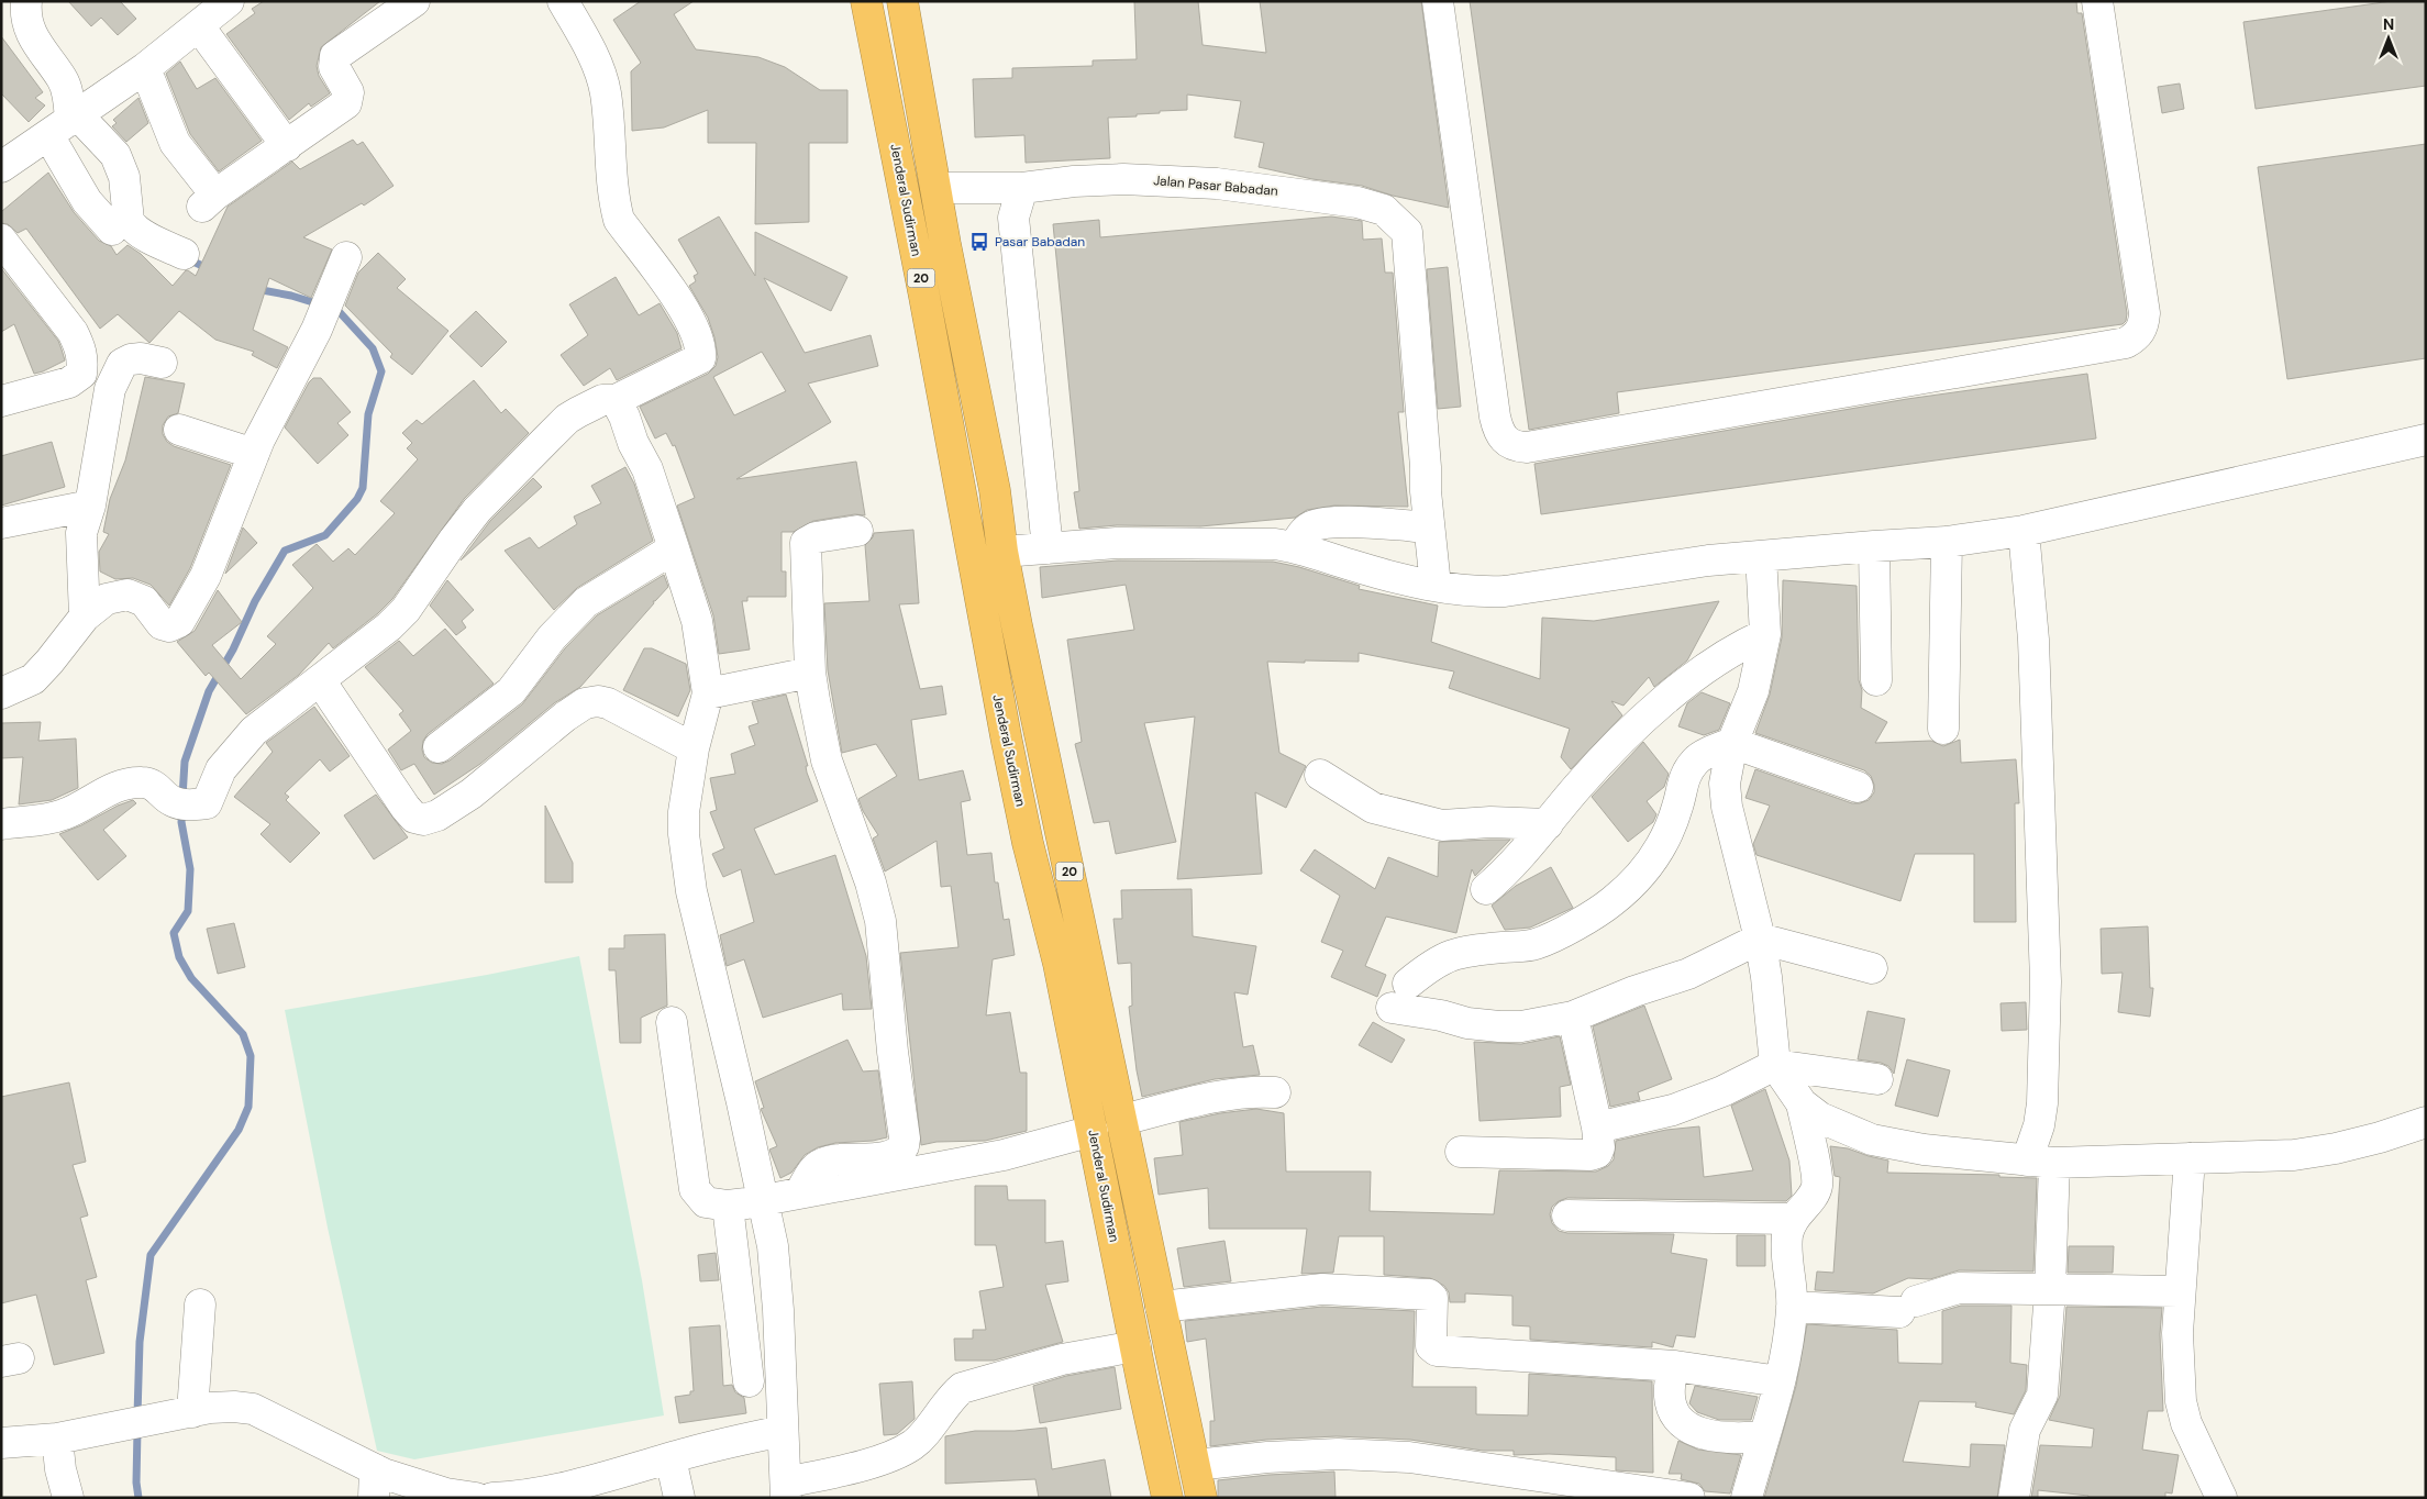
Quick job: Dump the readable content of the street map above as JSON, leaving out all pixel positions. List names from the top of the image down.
{
  "streets": {
    "highway": ["Jenderal Sudirman", "20"],
    "street": ["Jalan Pasar Babadan"]
  },
  "crossings": [
    ["Jalan Pasar Babadan", "20"]
  ],
  "places": {
    "bus stop": ["Pasar Babadan"]
  },
  "north": "top"
}
